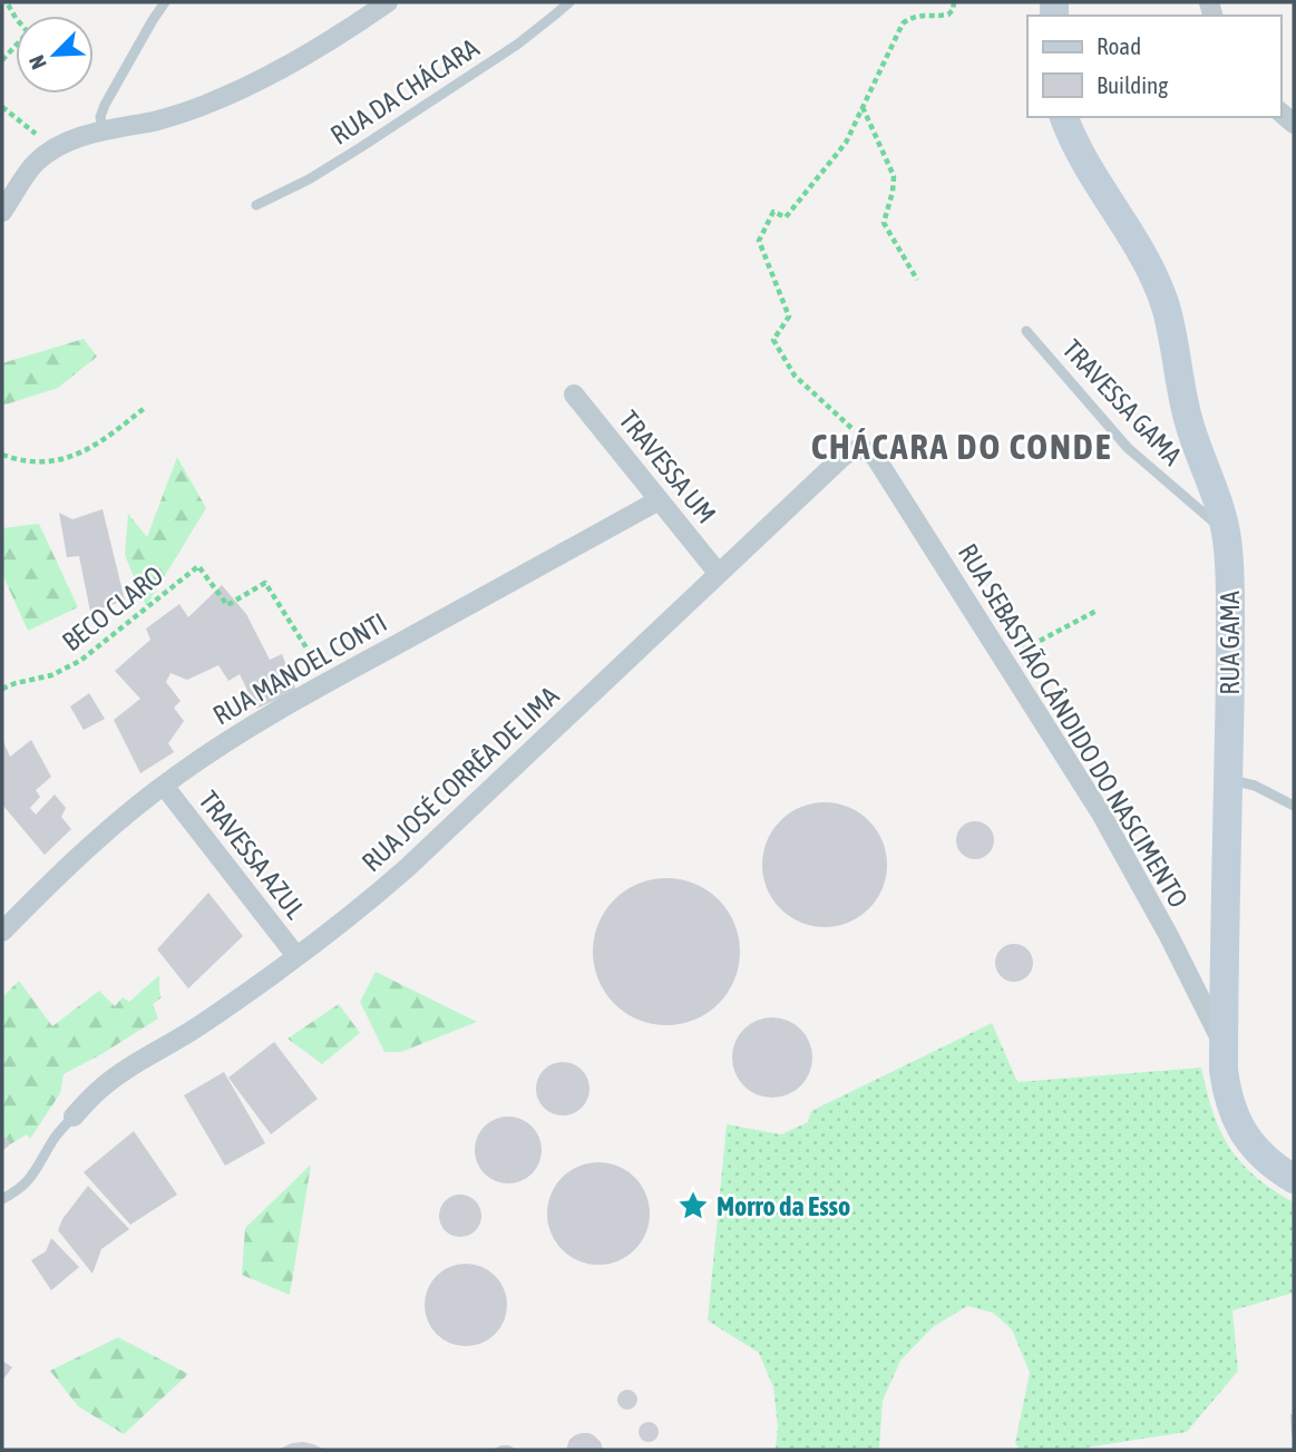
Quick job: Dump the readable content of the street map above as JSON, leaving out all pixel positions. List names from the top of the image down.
{
  "streets": {
    "street": [
      "TRAVESSA UM",
      "RUA GAMA",
      "RUA MANOEL CONTI",
      "RUA SEBASTIÃO CÂNDIDO DO NASCIMENTO",
      "RUA JOSÉ CORRÊA DE LIMA",
      "TRAVESSA AZUL"
    ],
    "lane": ["RUA DA CHÁCARA", "TRAVESSA GAMA"],
    "path": ["BECO CLARO"]
  },
  "crossings": [
    ["TRAVESSA GAMA", "RUA GAMA"],
    ["TRAVESSA UM", "RUA MANOEL CONTI"],
    ["TRAVESSA UM", "RUA JOSÉ CORRÊA DE LIMA"],
    ["BECO CLARO", "RUA MANOEL CONTI"],
    ["RUA GAMA", "RUA SEBASTIÃO CÂNDIDO DO NASCIMENTO"],
    ["RUA MANOEL CONTI", "TRAVESSA AZUL"],
    ["RUA SEBASTIÃO CÂNDIDO DO NASCIMENTO", "RUA JOSÉ CORRÊA DE LIMA"],
    ["RUA JOSÉ CORRÊA DE LIMA", "TRAVESSA AZUL"]
  ],
  "districts": ["CHÁCARA DO CONDE"],
  "places": {
    "place": ["Morro da Esso"]
  },
  "legend": ["Road", "Building"],
  "north": "bottom left"
}
